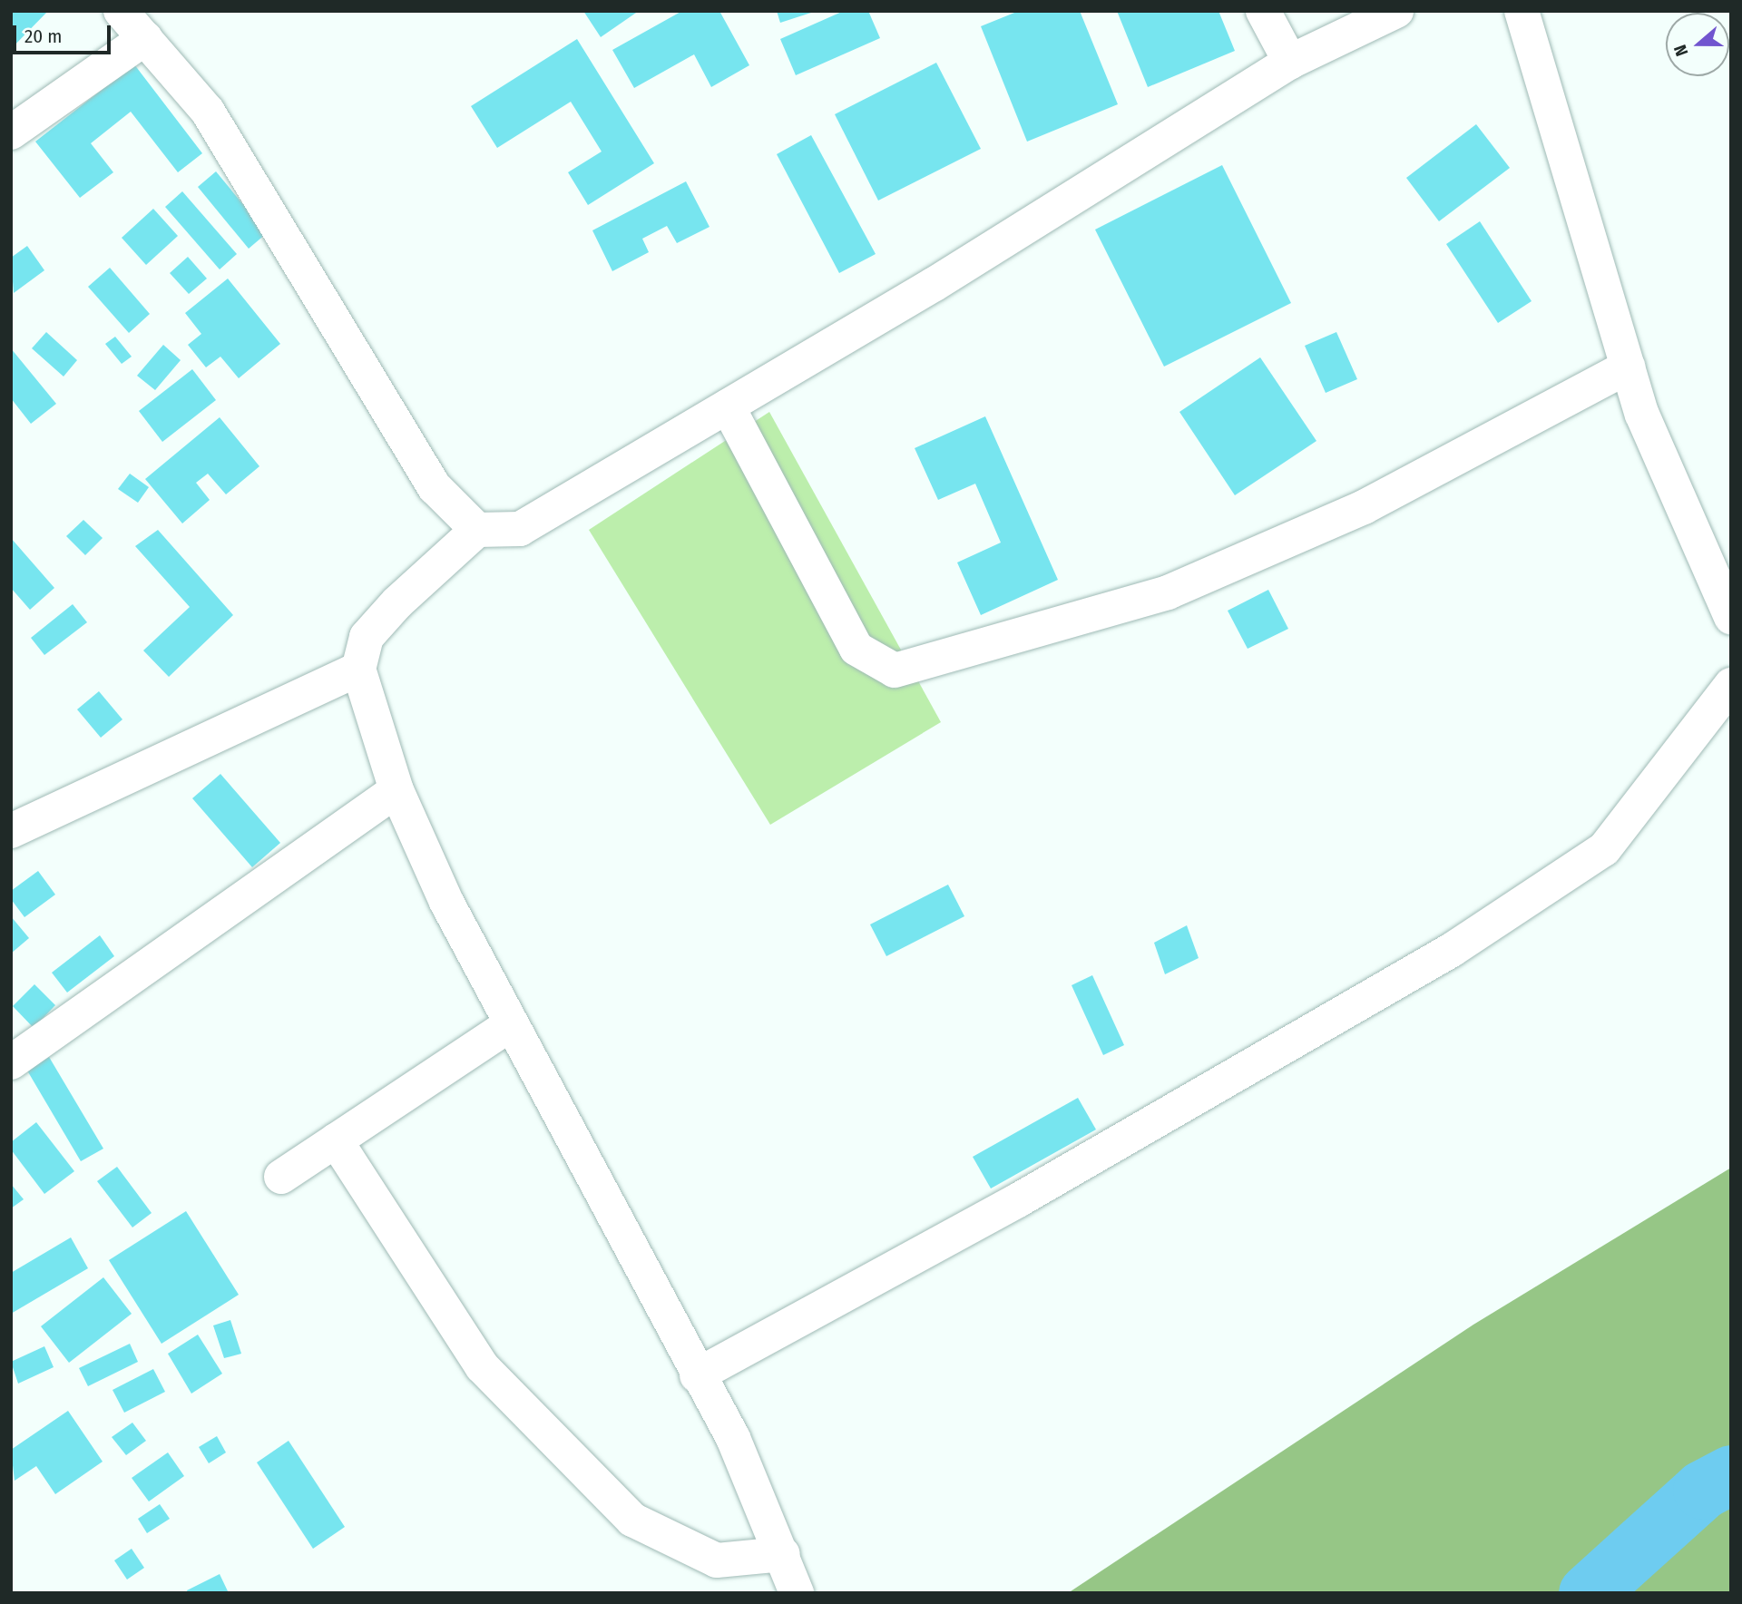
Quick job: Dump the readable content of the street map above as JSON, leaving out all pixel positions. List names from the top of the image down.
{
  "scale_bar": "20 m",
  "north": "left"
}
